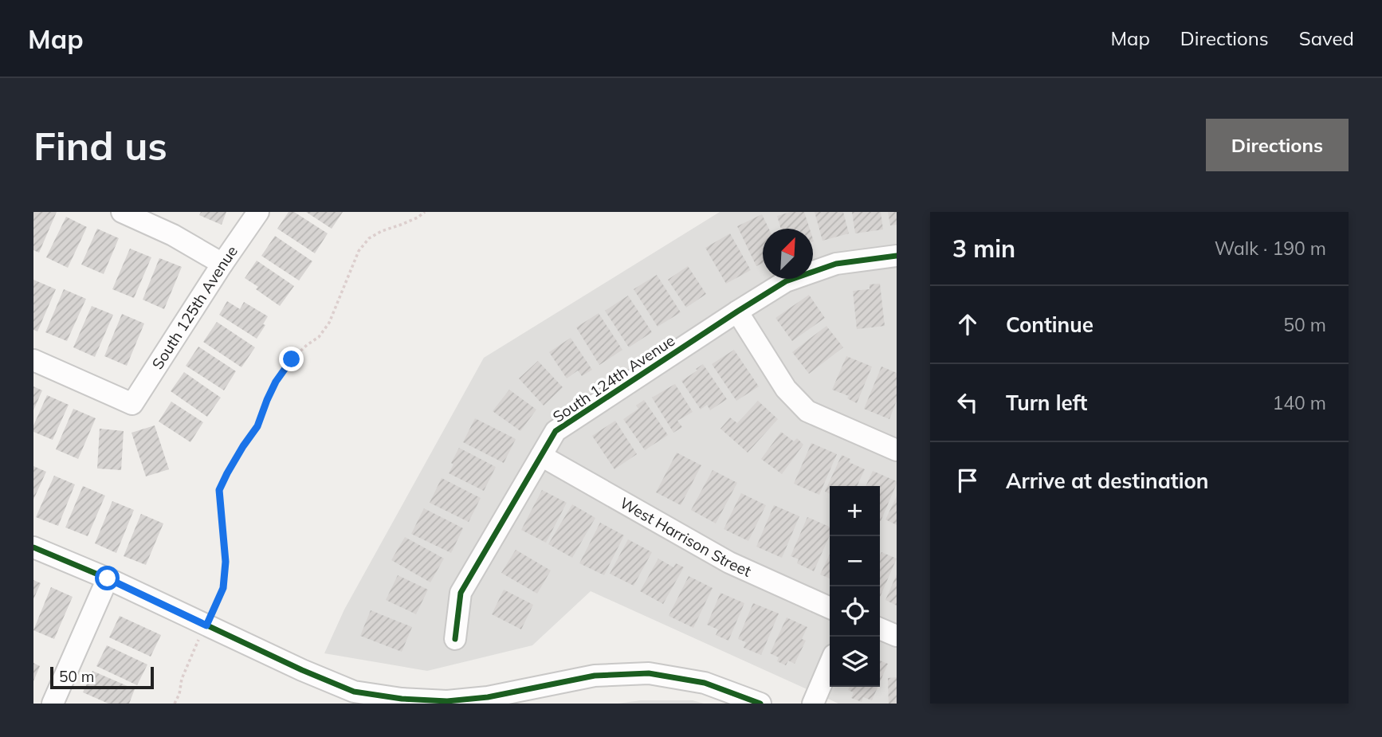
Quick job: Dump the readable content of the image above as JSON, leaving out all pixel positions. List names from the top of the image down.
{
  "streets": {
    "street": ["South 125th Avenue", "South 124th Avenue", "West Harrison Street"]
  },
  "crossings": [
    ["South 124th Avenue", "West Harrison Street"]
  ],
  "scale_bar": "50 m",
  "north": "top right",
  "page": {
    "header": "Map",
    "nav": ["Map", "Directions", "Saved"],
    "buttons": "Directions",
    "title": "Find us",
    "heading": ["3 min", "Walk · 190 m"],
    "list": [
      ["Continue", "50 m"],
      ["Turn left", "140 m"],
      "Arrive at destination"
    ],
    "map_buttons": ["+", "−"],
    "scale": "50 m"
  }
}
